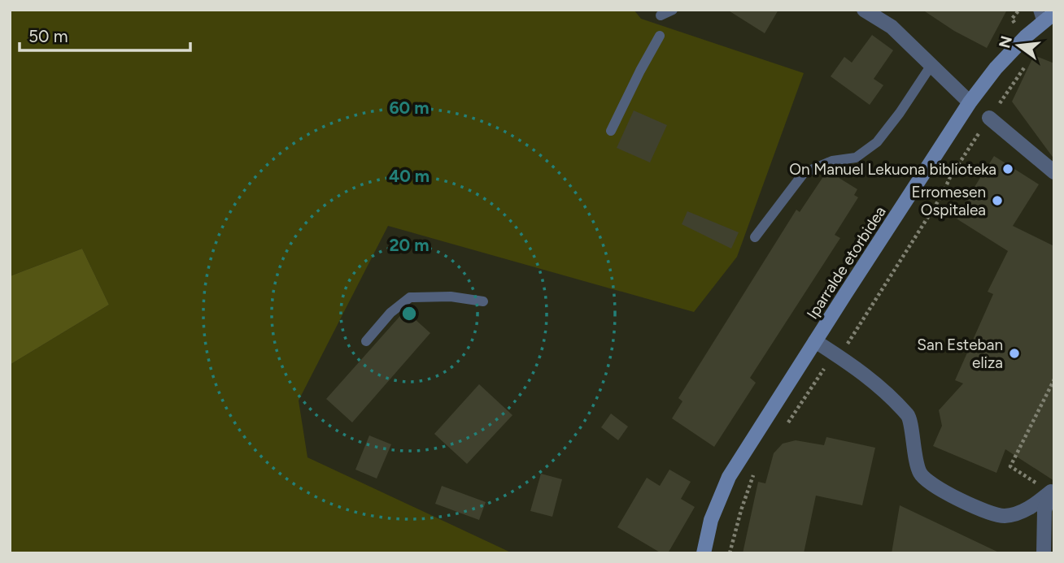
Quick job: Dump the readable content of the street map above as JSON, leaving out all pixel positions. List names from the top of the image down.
{
  "streets": {
    "main road": ["Iparralde etorbidea"]
  },
  "places": ["On Manuel Lekuona biblioteka", "Erromesen Ospitalea", "San Esteban eliza"],
  "scale_bar": "50 m",
  "north": "left",
  "rings": ["60 m", "40 m", "20 m"]
}
